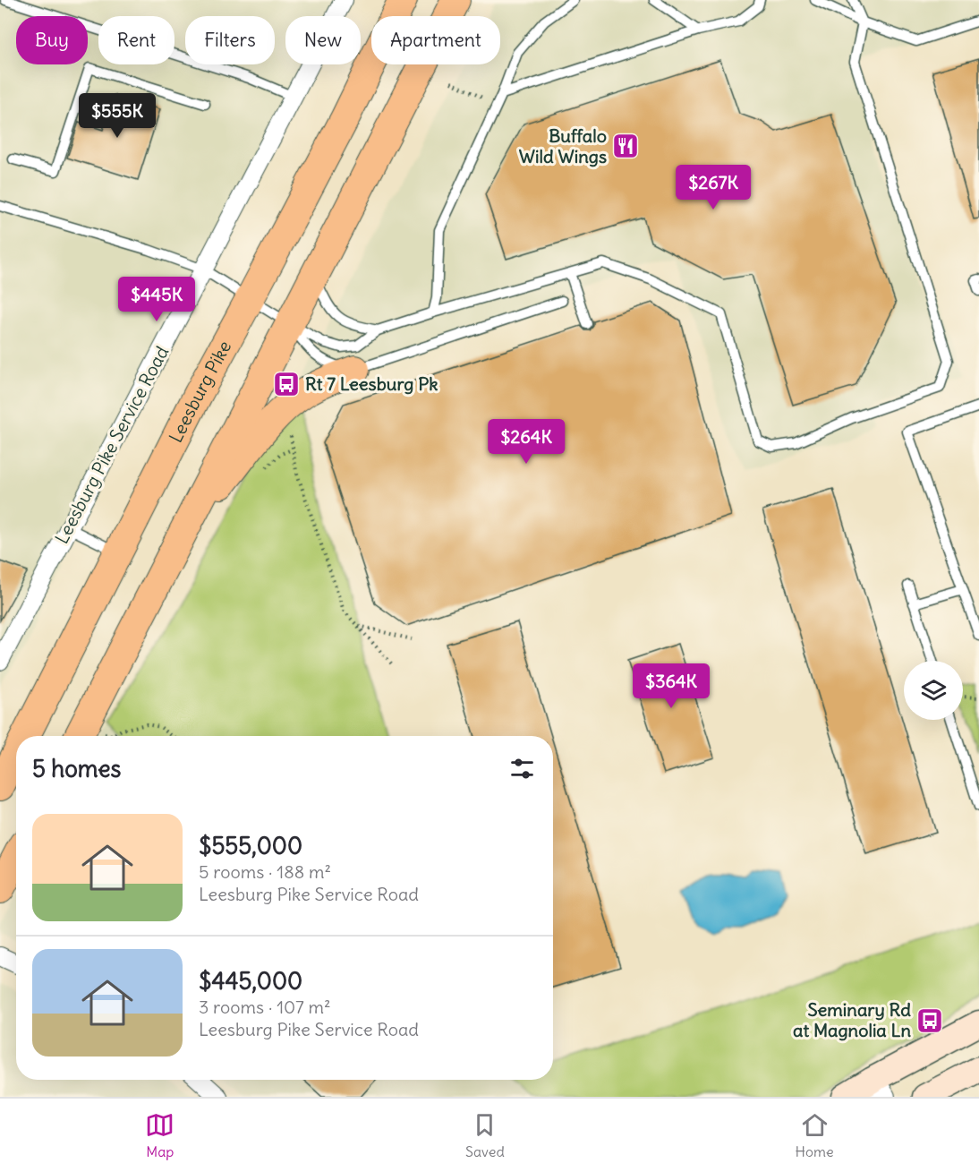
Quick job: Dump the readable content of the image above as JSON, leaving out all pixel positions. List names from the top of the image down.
{
  "streets": {
    "main road": ["Leesburg Pike"],
    "street": ["Leesburg Pike Service Road"]
  },
  "places": {
    "restaurant": ["Buffalo Wild Wings"],
    "bus stop": ["Rt 7 Leesburg Pk", "Seminary Rd at Magnolia Ln"]
  },
  "page": {
    "chip": [
      "Buy",
      "Rent",
      "Filters",
      "New",
      "Apartment"
    ],
    "price": [
      "$555K",
      "$267K",
      "$445K",
      "$264K",
      "$364K"
    ],
    "heading": "5 homes",
    "list": [
      {
        "name": "$555,000",
        "note": "5 rooms · 188 m² · Leesburg Pike Service Road"
      },
      {
        "name": "$445,000",
        "note": "3 rooms · 107 m² · Leesburg Pike Service Road"
      }
    ],
    "tabs": ["Map", "Saved", "Home"]
  }
}
